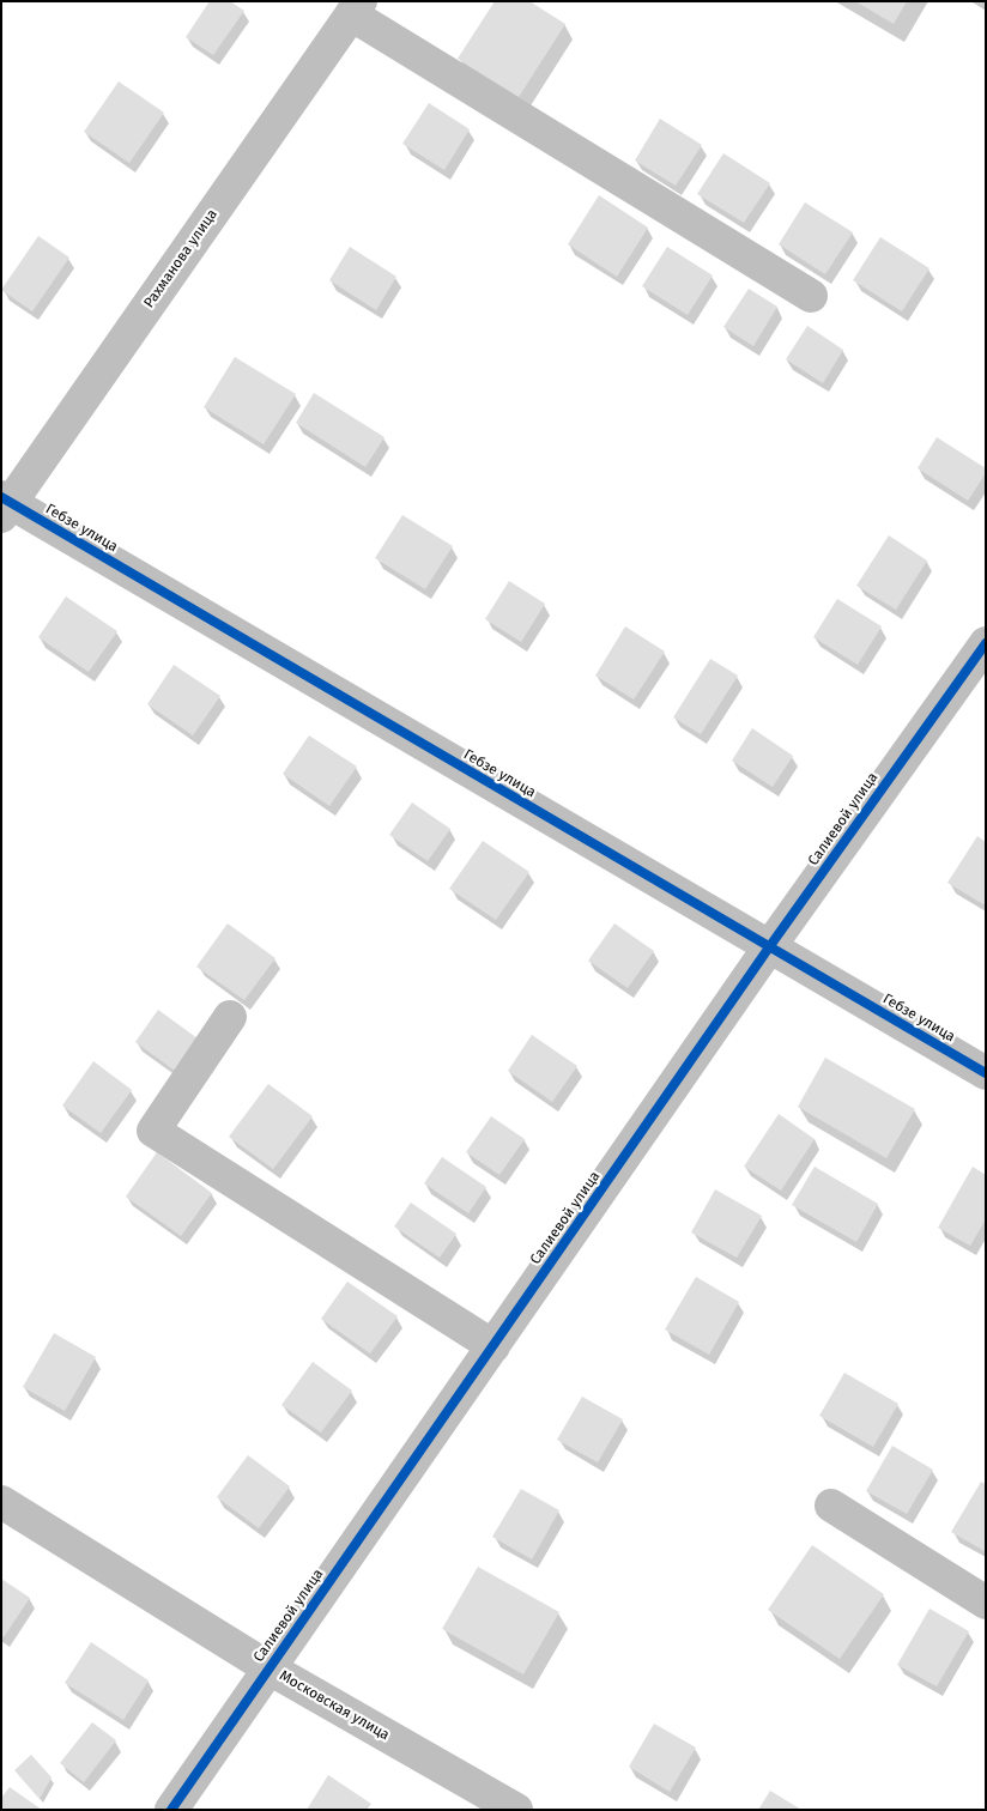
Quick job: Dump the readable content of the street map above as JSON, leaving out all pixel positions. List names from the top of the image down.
{
  "streets": {
    "street": [
      "Рахманова улица",
      "Гебзе улица",
      "Салиевой улица",
      "Московская улица"
    ]
  },
  "crossings": [
    ["Рахманова улица", "Гебзе улица"],
    ["Гебзе улица", "Салиевой улица"],
    ["Салиевой улица", "Московская улица"]
  ]
}
